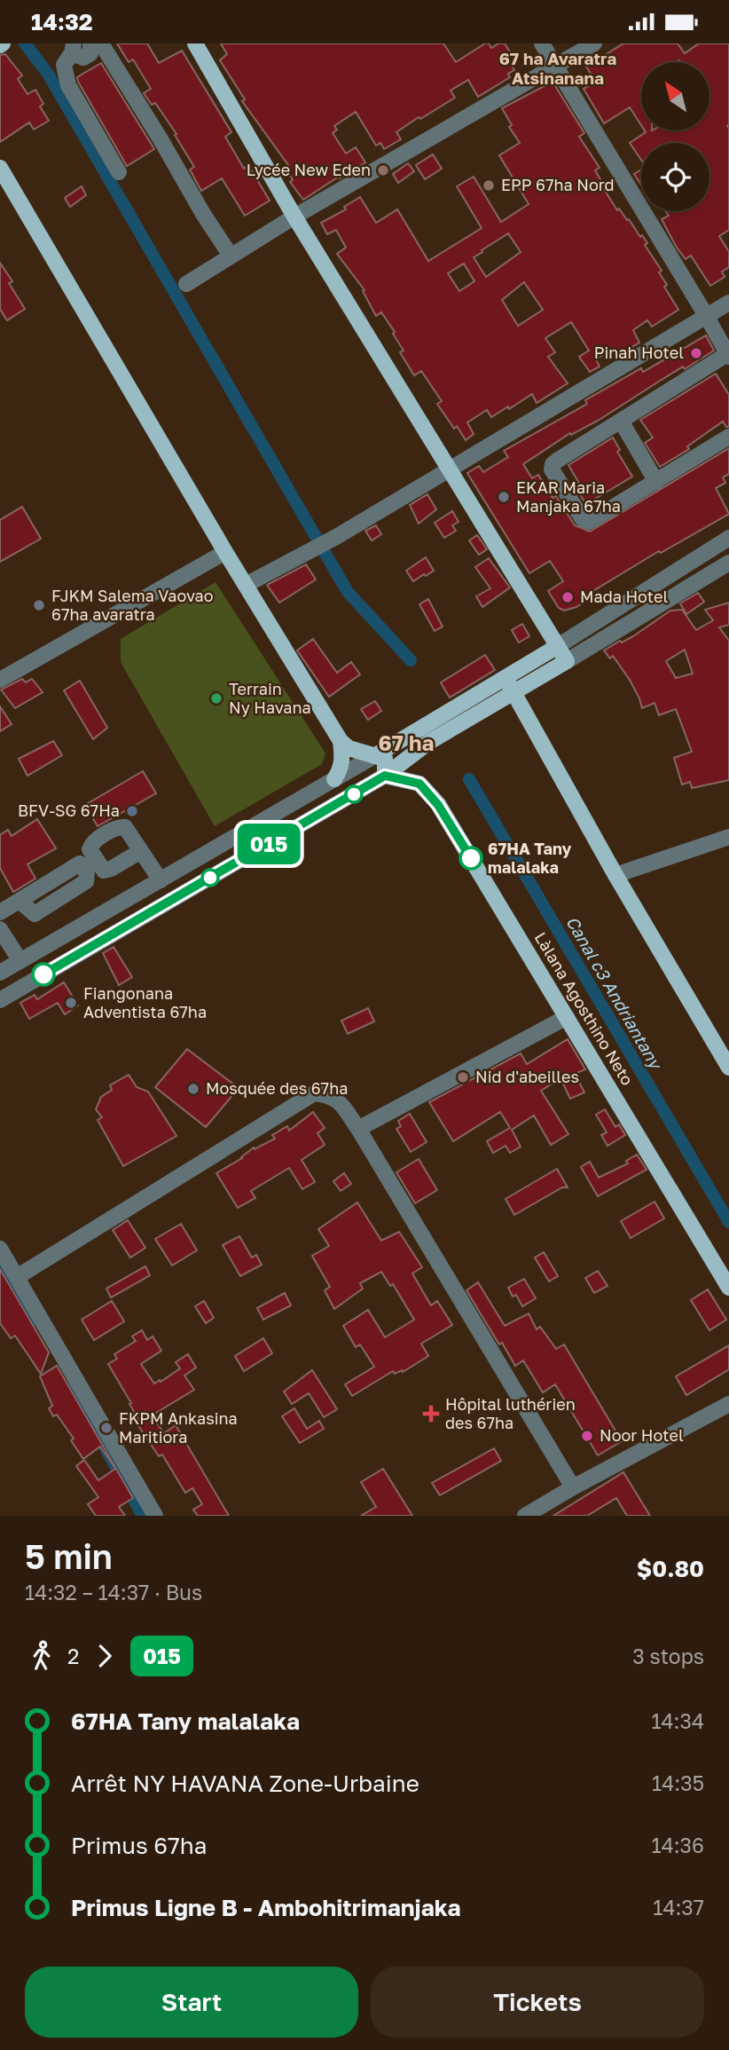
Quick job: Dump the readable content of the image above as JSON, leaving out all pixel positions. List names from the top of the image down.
{
  "streets": {
    "main road": ["Làlana Agosthino Neto"]
  },
  "districts": ["67 ha Avaratra Atsinanana", "67 ha"],
  "water": ["Canal c3 Andriantany"],
  "places": {
    "other": [
      "Lycée New Eden",
      "EPP 67ha Nord",
      "Pinah Hotel",
      "EKAR Maria Manjaka 67ha",
      "Mada Hotel",
      "FJKM Salema Vaovao 67ha avaratra",
      "Terrain Ny Havana",
      "BFV-SG 67Ha",
      "67HA Tany malalaka",
      "Fiangonana Adventista 67ha",
      "Nid d'abeilles",
      "Mosquée des 67ha",
      "FKPM Ankasina Maritiora",
      "Noor Hotel"
    ],
    "health": ["Hôpital luthérien des 67ha"]
  },
  "lines": ["bus line 015"],
  "north": "top left",
  "page": {
    "status": "14:32",
    "on_map": "015",
    "heading": ["5 min", "14:32 – 14:37 · Bus", "$0.80"],
    "legs": ["2", "015", "3 stops"],
    "list": [
      {
        "name": "67HA Tany malalaka",
        "value": "14:34"
      },
      {
        "name": "Arrêt NY HAVANA Zone-Urbaine",
        "value": "14:35"
      },
      {
        "name": "Primus 67ha",
        "value": "14:36"
      },
      {
        "name": "Primus Ligne B - Ambohitrimanjaka",
        "value": "14:37"
      }
    ],
    "buttons": ["Start", "Tickets"]
  }
}
